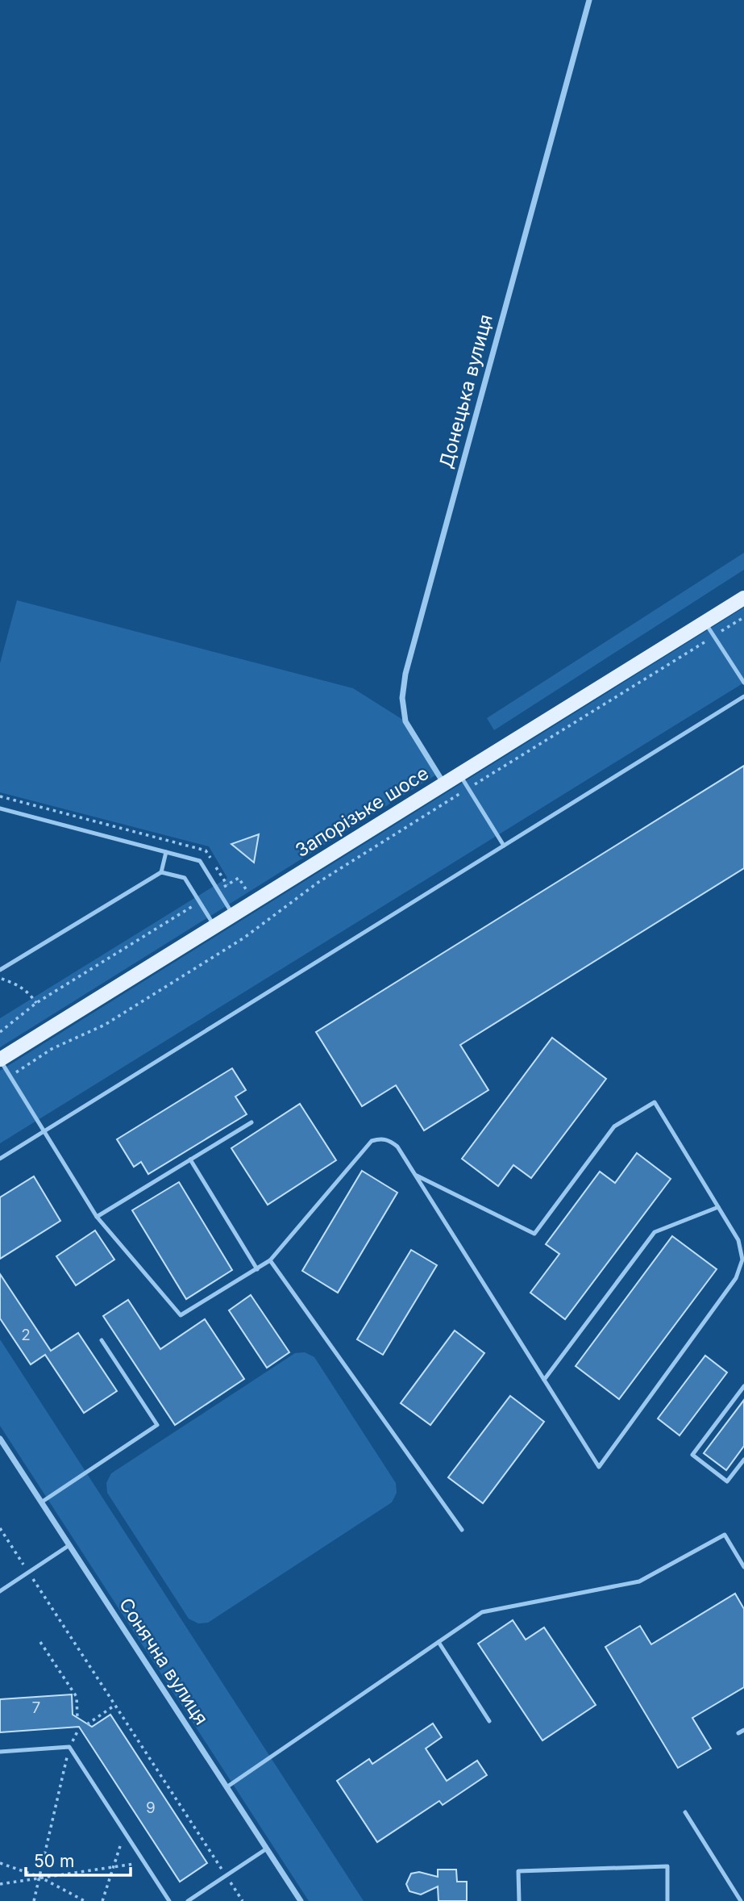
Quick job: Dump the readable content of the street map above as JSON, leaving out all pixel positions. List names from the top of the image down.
{
  "streets": {
    "main road": ["Запорізьке шосе"],
    "street": ["Донецька вулиця", "Сонячна вулиця"]
  },
  "crossings": [
    ["Донецька вулиця", "Запорізьке шосе"]
  ],
  "house_numbers": ["2", "7", "9"],
  "scale_bar": "50 m"
}
